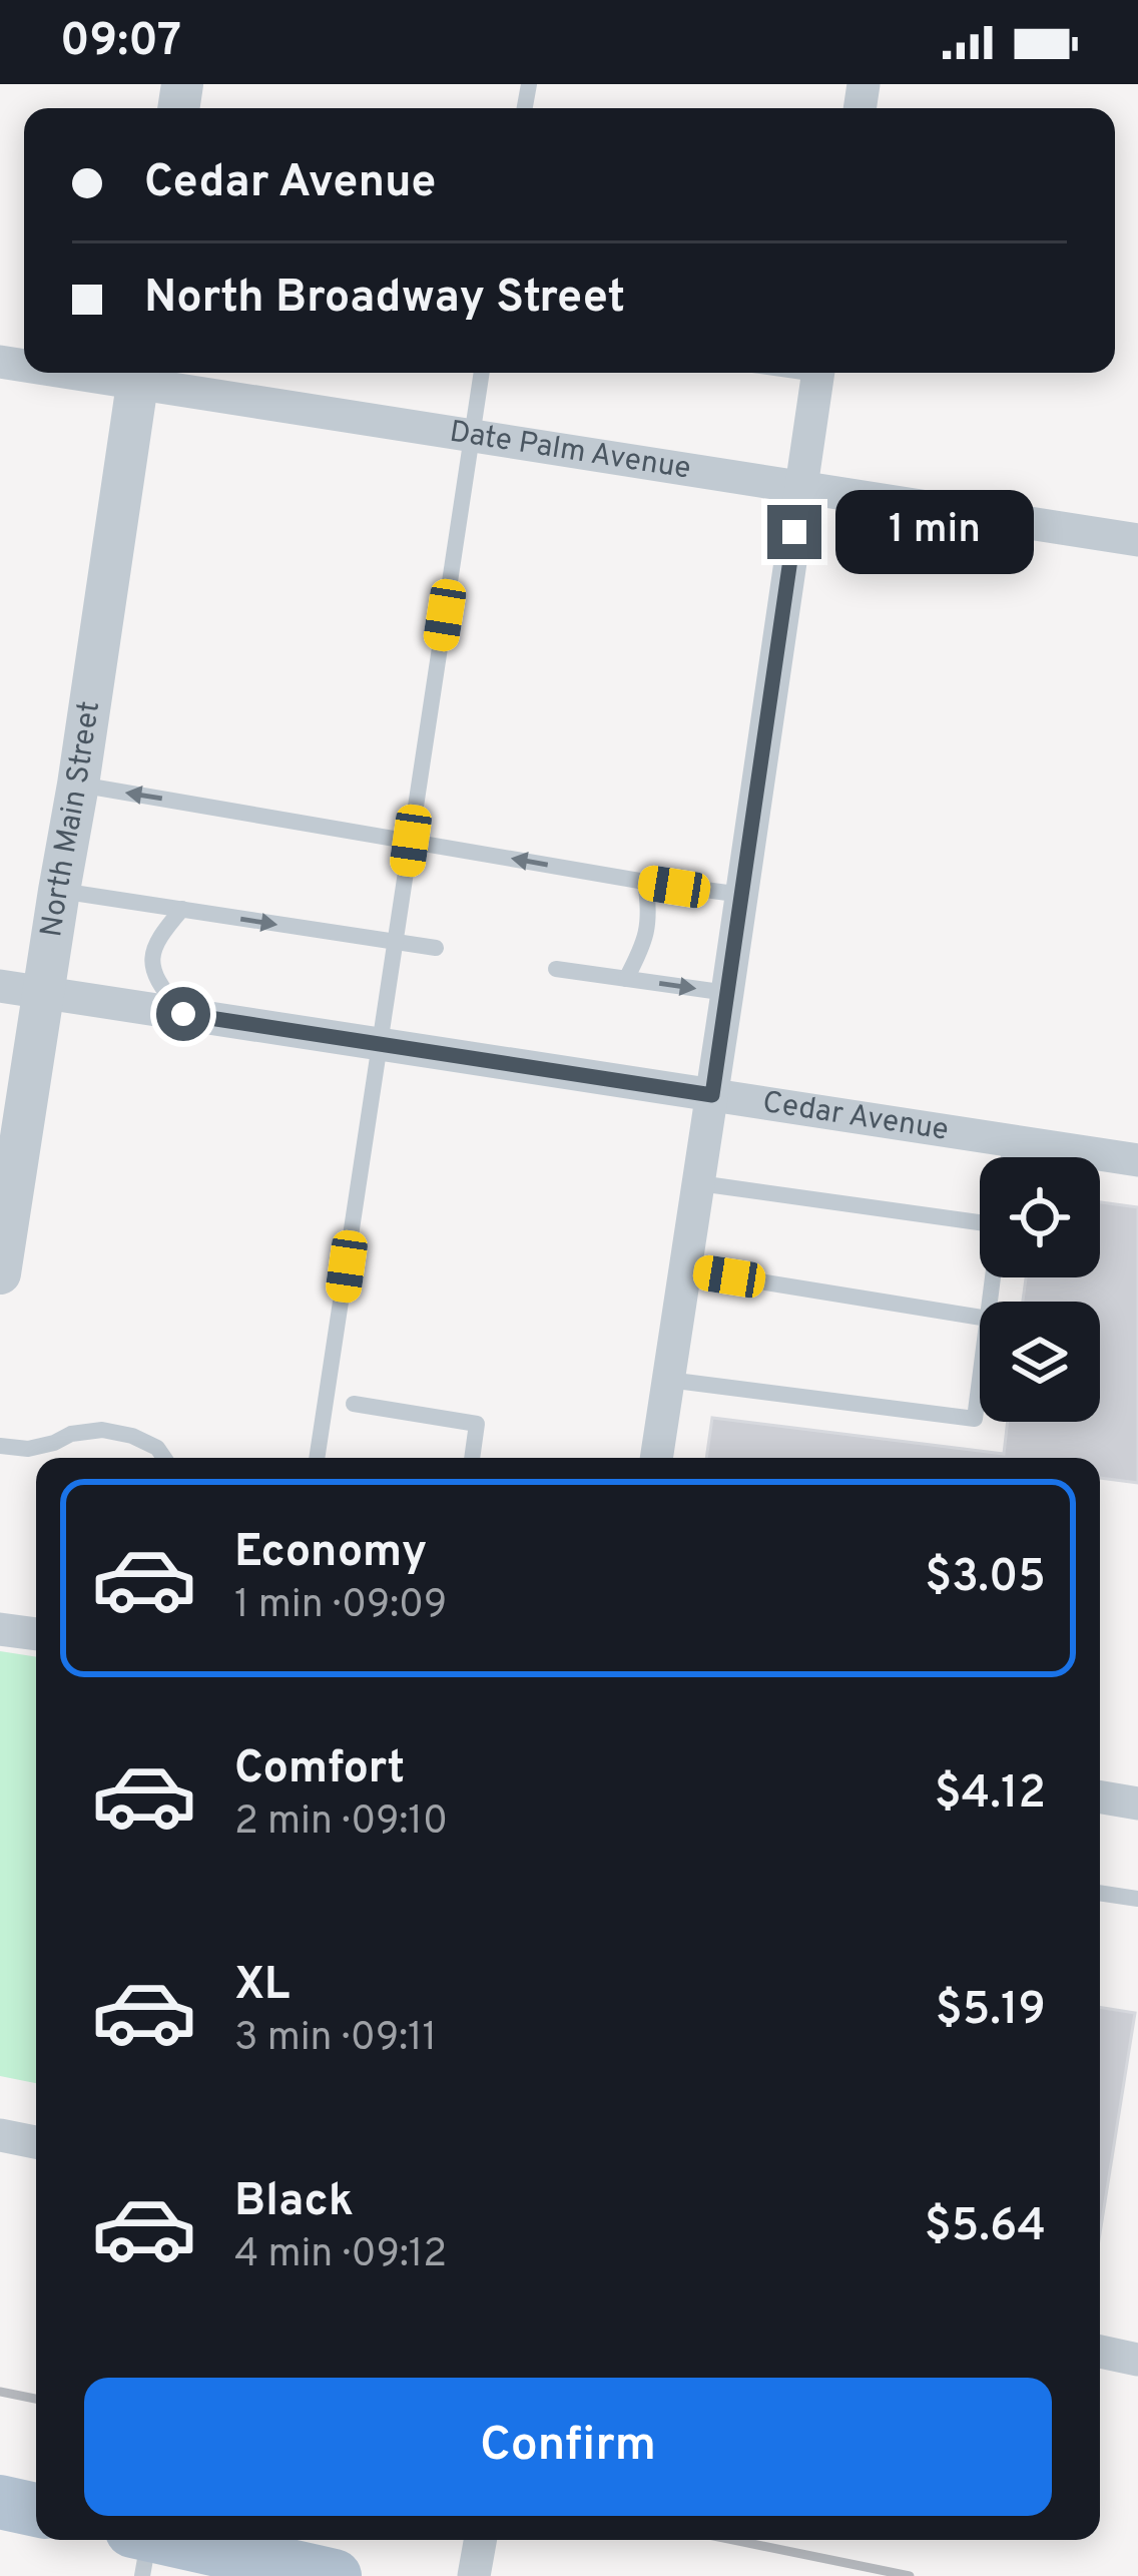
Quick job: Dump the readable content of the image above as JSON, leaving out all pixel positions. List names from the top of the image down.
{
  "streets": {
    "street": ["Date Palm Avenue", "North Main Street", "Cedar Avenue"]
  },
  "crossings": [
    ["Date Palm Avenue", "North Main Street"],
    ["North Main Street", "Cedar Avenue"]
  ],
  "page": {
    "status": "09:07",
    "banner": ["Cedar Avenue", "North Broadway Street"],
    "bubble": "1 min",
    "list": [
      {
        "name": "Economy",
        "note": "1 min · 09:09",
        "value": "$3.05"
      },
      {
        "name": "Comfort",
        "note": "2 min · 09:10",
        "value": "$4.12"
      },
      {
        "name": "XL",
        "note": "3 min · 09:11",
        "value": "$5.19"
      },
      {
        "name": "Black",
        "note": "4 min · 09:12",
        "value": "$5.64"
      }
    ],
    "buttons": "Confirm"
  }
}
